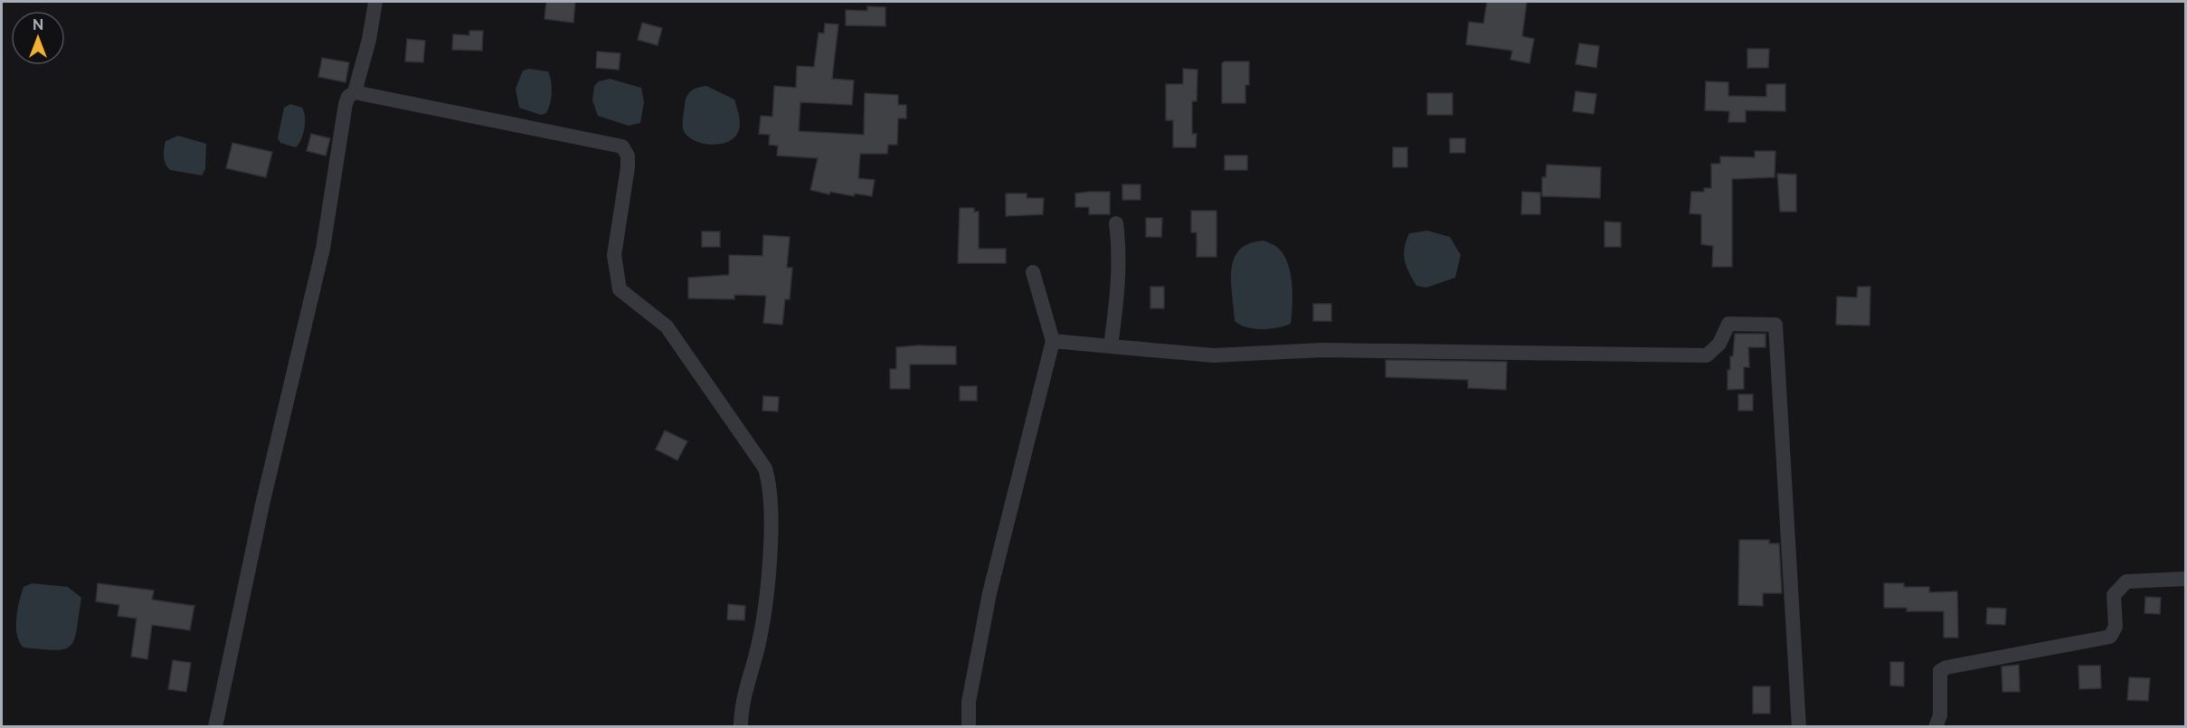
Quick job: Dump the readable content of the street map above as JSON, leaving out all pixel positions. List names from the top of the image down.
{
  "north": "top"
}
